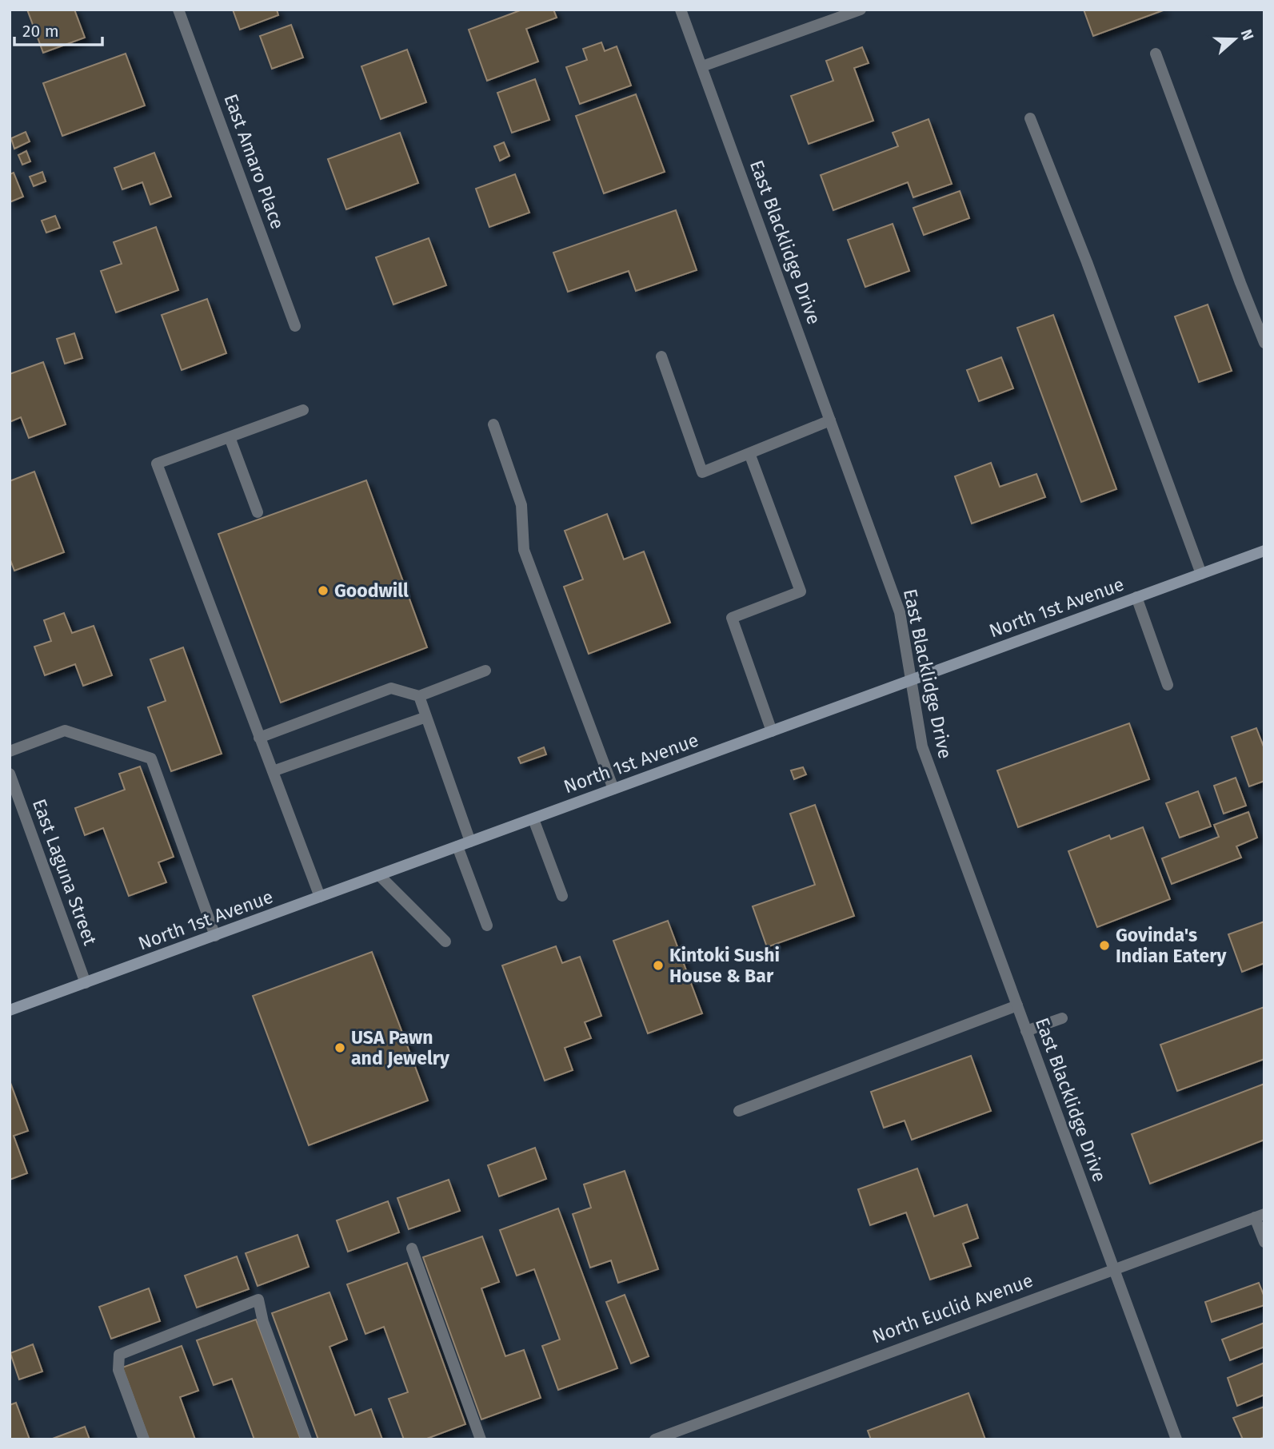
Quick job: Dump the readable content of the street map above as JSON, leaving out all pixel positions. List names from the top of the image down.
{
  "streets": {
    "main road": ["North 1st Avenue"],
    "street": [
      "East Amaro Place",
      "East Blacklidge Drive",
      "East Laguna Street",
      "North Euclid Avenue"
    ]
  },
  "crossings": [
    ["East Blacklidge Drive", "North 1st Avenue"],
    ["East Blacklidge Drive", "North Euclid Avenue"],
    ["North 1st Avenue", "East Laguna Street"]
  ],
  "places": [
    "Goodwill",
    "Govinda's Indian Eatery",
    "Kintoki Sushi House & Bar",
    "USA Pawn and Jewelry"
  ],
  "scale_bar": "20 m",
  "north": "right"
}
